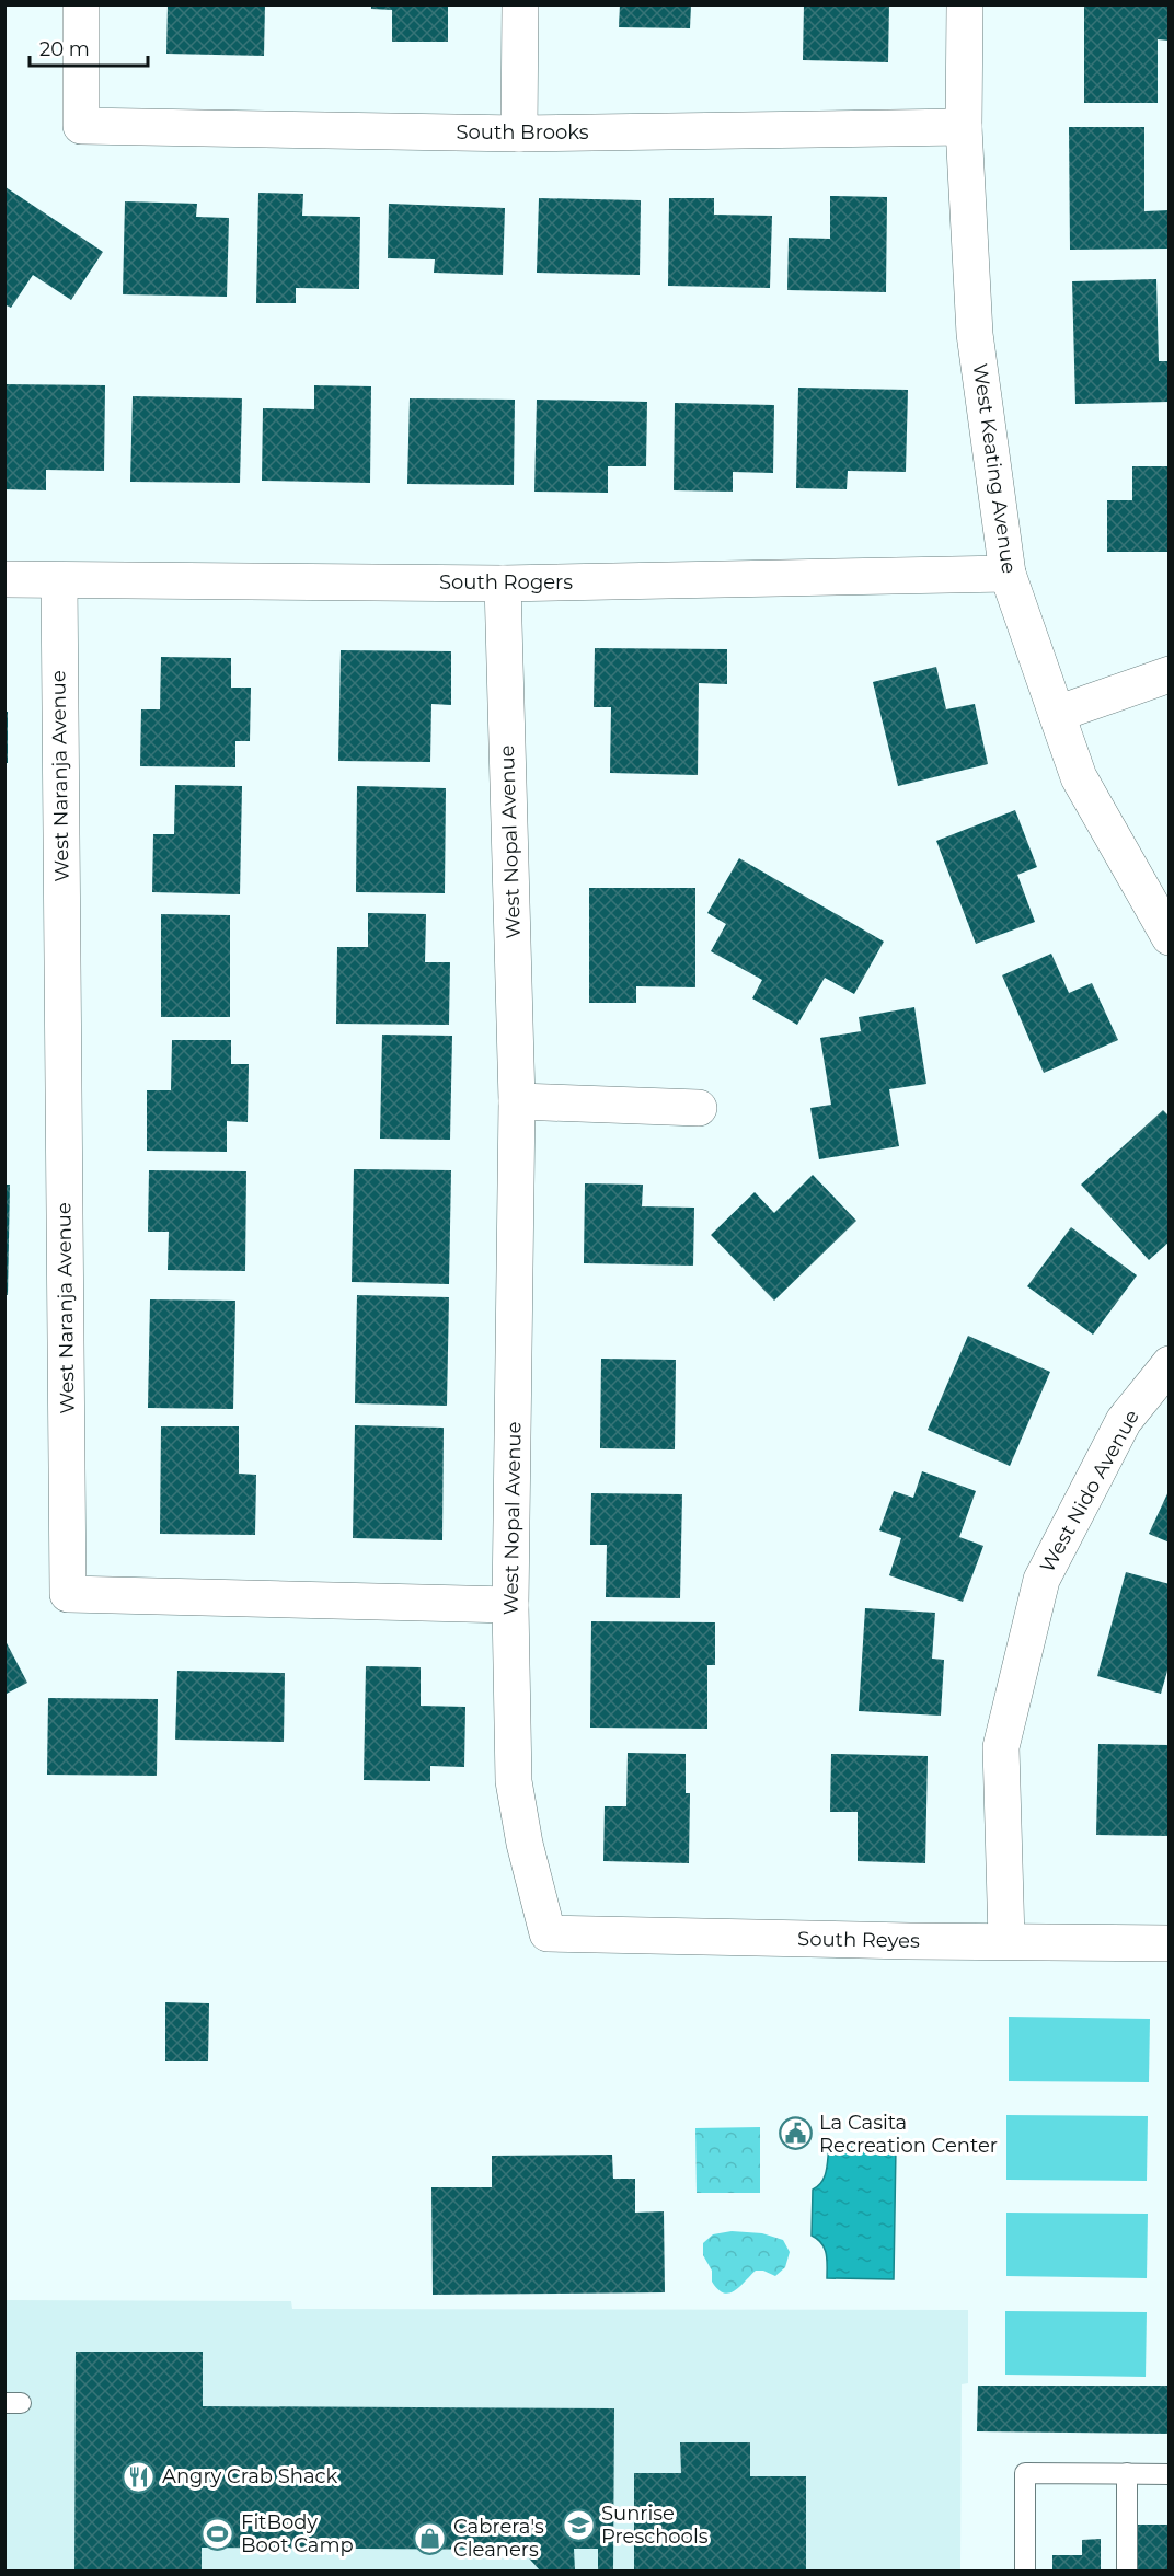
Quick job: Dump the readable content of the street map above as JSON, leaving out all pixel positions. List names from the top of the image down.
{
  "streets": {
    "street": [
      "South Brooks",
      "West Keating Avenue",
      "South Rogers",
      "West Naranja Avenue",
      "West Nopal Avenue",
      "West Nido Avenue",
      "South Reyes"
    ]
  },
  "crossings": [
    ["South Brooks", "West Keating Avenue"],
    ["West Keating Avenue", "South Rogers"],
    ["South Rogers", "West Naranja Avenue"],
    ["South Rogers", "West Nopal Avenue"],
    ["West Naranja Avenue", "West Nopal Avenue"],
    ["West Nopal Avenue", "South Reyes"],
    ["West Nido Avenue", "South Reyes"]
  ],
  "places": {
    "public building": ["La Casita Recreation Center"],
    "restaurant": ["Angry Crab Shack"],
    "school or university": ["Sunrise Preschools"],
    "sports": ["FitBody Boot Camp"],
    "shop": ["Cabrera's Cleaners"]
  },
  "scale_bar": "20 m"
}
